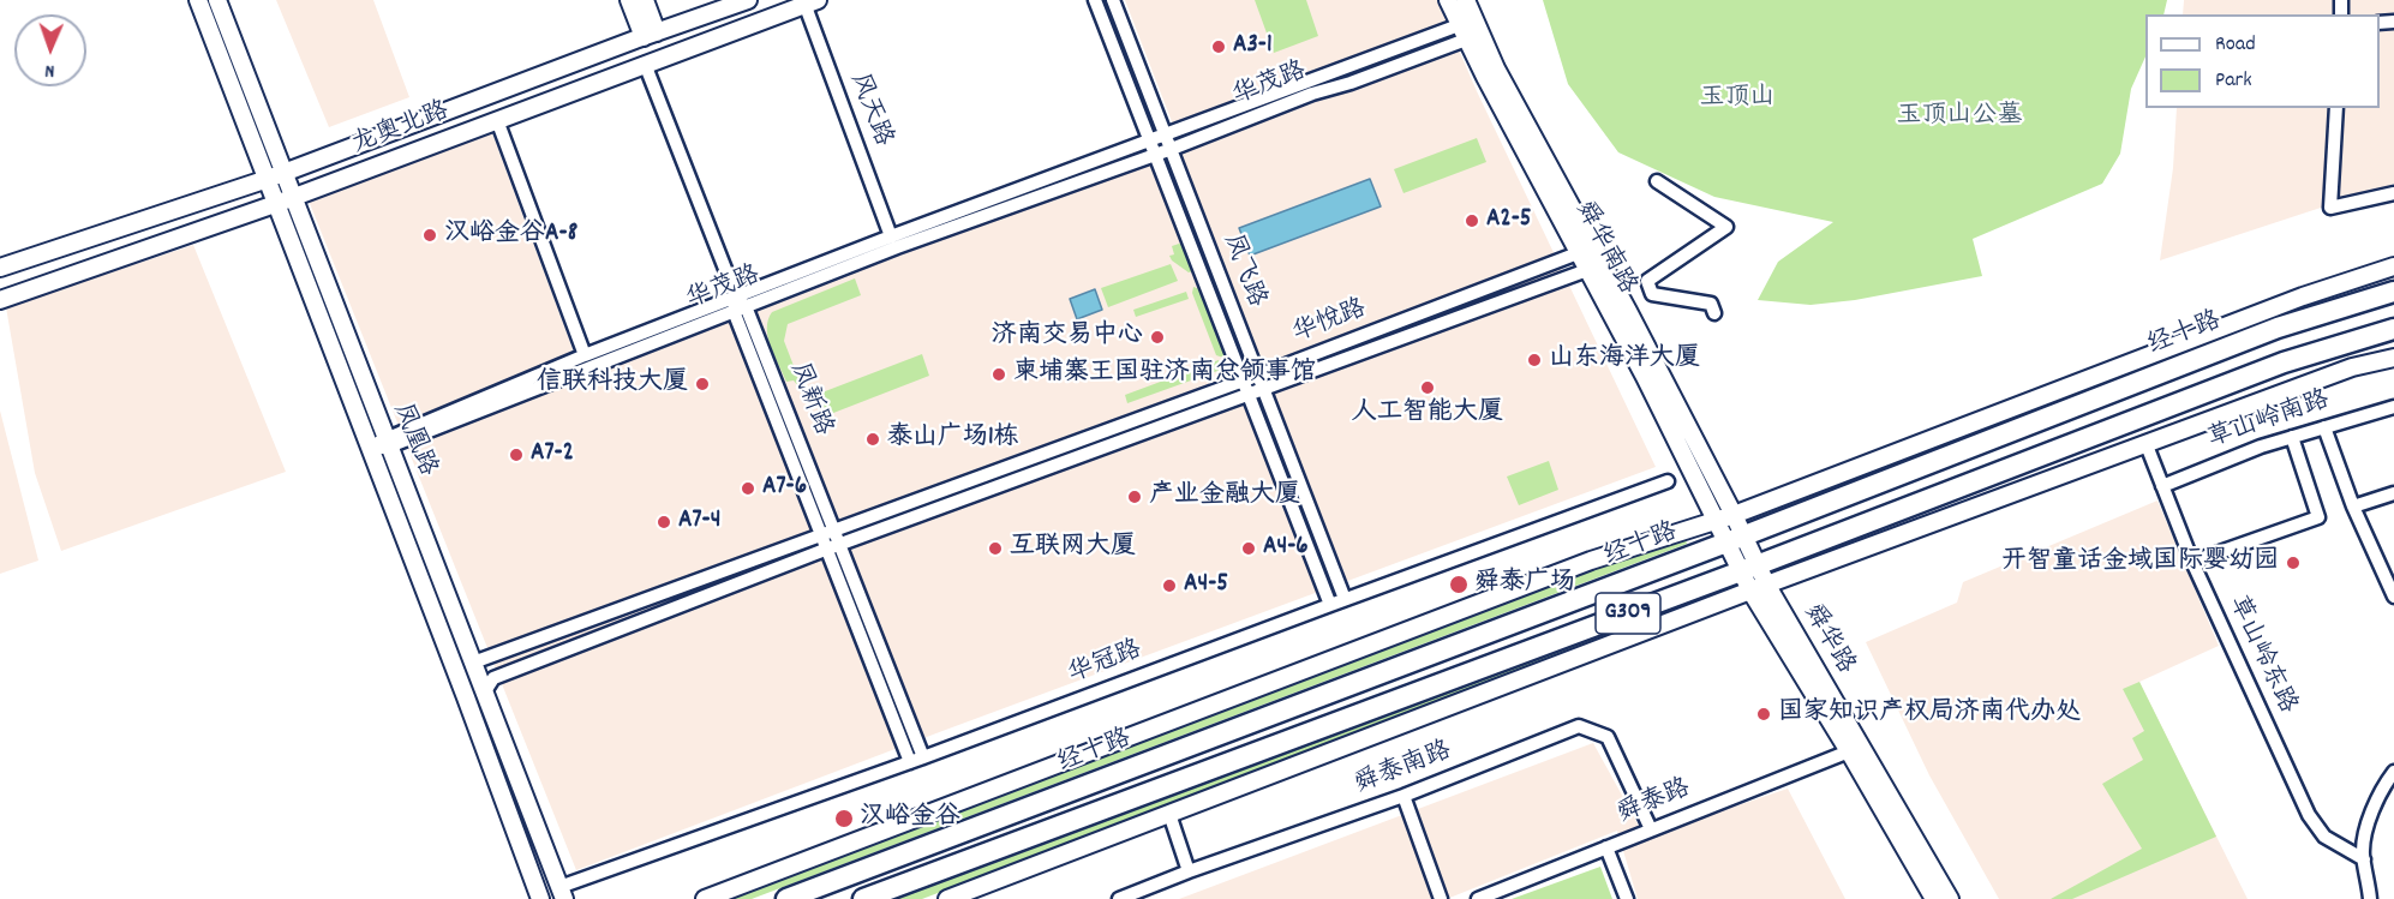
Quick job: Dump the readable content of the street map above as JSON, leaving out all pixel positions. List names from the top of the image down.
{
  "streets": {
    "highway": ["经十路", "G309"],
    "main road": [
      "龙奥北路",
      "舜华南路",
      "凤凰路",
      "舜华路"
    ],
    "street": [
      "华茂路",
      "风天路",
      "凤飞路",
      "华悦路",
      "凤新路",
      "草山岭南路",
      "草山岭东路",
      "华冠路",
      "舜泰南路",
      "舜泰路"
    ]
  },
  "crossings": [
    ["华茂路", "风天路"],
    ["华茂路", "舜华南路"],
    ["华茂路", "凤飞路"],
    ["华茂路", "凤新路"],
    ["华茂路", "凤凰路"],
    ["风天路", "龙奥北路"],
    ["龙奥北路", "凤新路"],
    ["龙奥北路", "凤凰路"],
    ["舜华南路", "华悦路"],
    ["舜华南路", "经十路"],
    ["舜华南路", "舜华路"],
    ["凤飞路", "华悦路"],
    ["凤飞路", "华冠路"],
    ["华悦路", "凤新路"],
    ["华悦路", "凤凰路"],
    ["经十路", "舜华路"],
    ["凤新路", "华冠路"],
    ["草山岭南路", "草山岭东路"],
    ["凤凰路", "华冠路"],
    ["G309", "舜华路"],
    ["舜华路", "舜泰路"],
    ["舜泰南路", "舜泰路"]
  ],
  "parks": ["玉顶山", "玉顶山公墓"],
  "places": [
    "A3-1",
    "A2-5",
    "汉峪金谷A-8",
    "济南交易中心",
    "山东海洋大厦",
    "柬埔寨王国驻济南总领事馆",
    "信联科技大厦",
    "人工智能大厦",
    "泰山广场1栋",
    "A7-2",
    "A7-6",
    "产业金融大厦",
    "A7-4",
    "互联网大厦",
    "A4-6",
    "开智童话金域国际婴幼园",
    "舜泰广场",
    "A4-5",
    "国家知识产权局济南代办处",
    "汉峪金谷"
  ],
  "legend": ["Road", "Park"],
  "north": "bottom"
}
